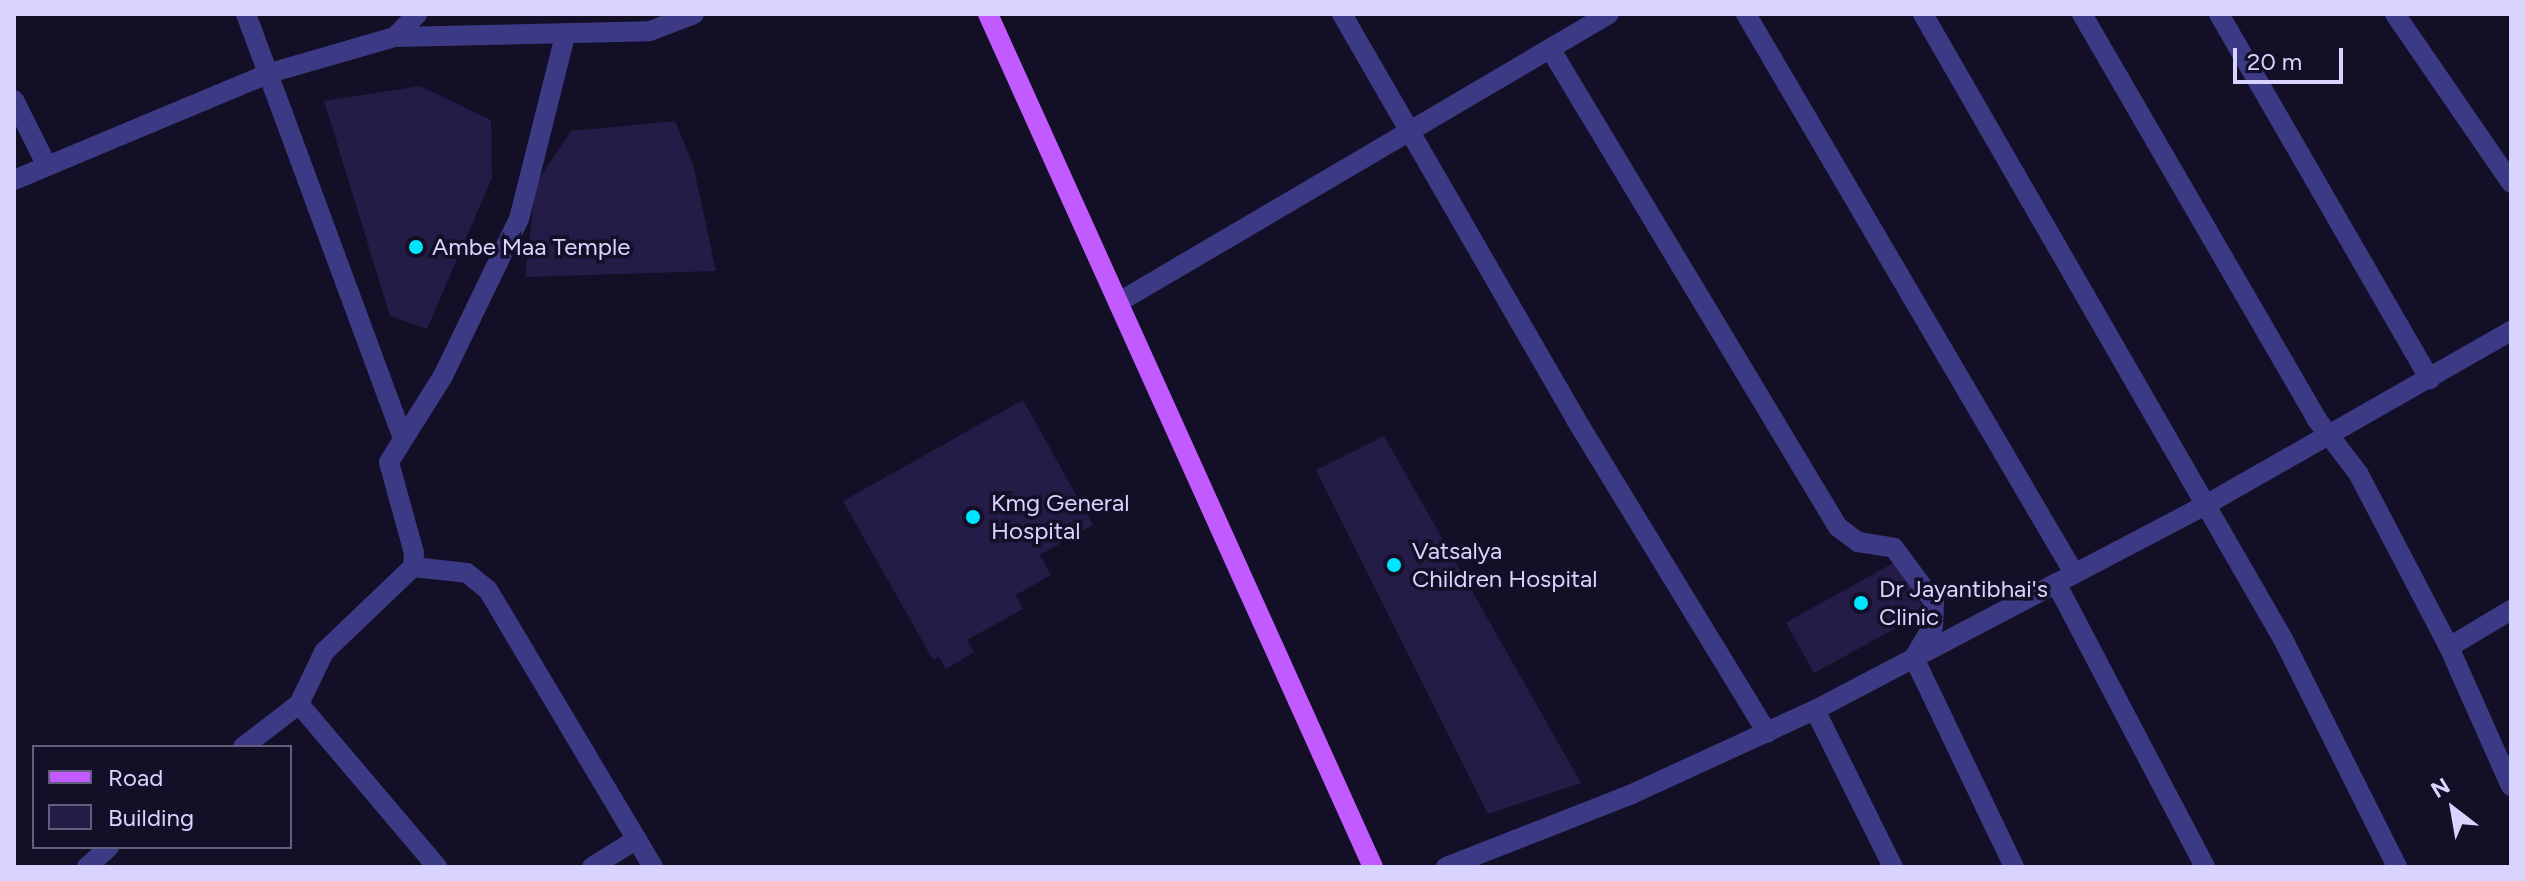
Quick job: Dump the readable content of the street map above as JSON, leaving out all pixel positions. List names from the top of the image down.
{
  "places": [
    "Ambe Maa Temple",
    "Kmg General Hospital",
    "Vatsalya Children Hospital",
    "Dr Jayantibhai's Clinic"
  ],
  "legend": ["Road", "Building"],
  "scale_bar": "20 m",
  "north": "top left"
}
